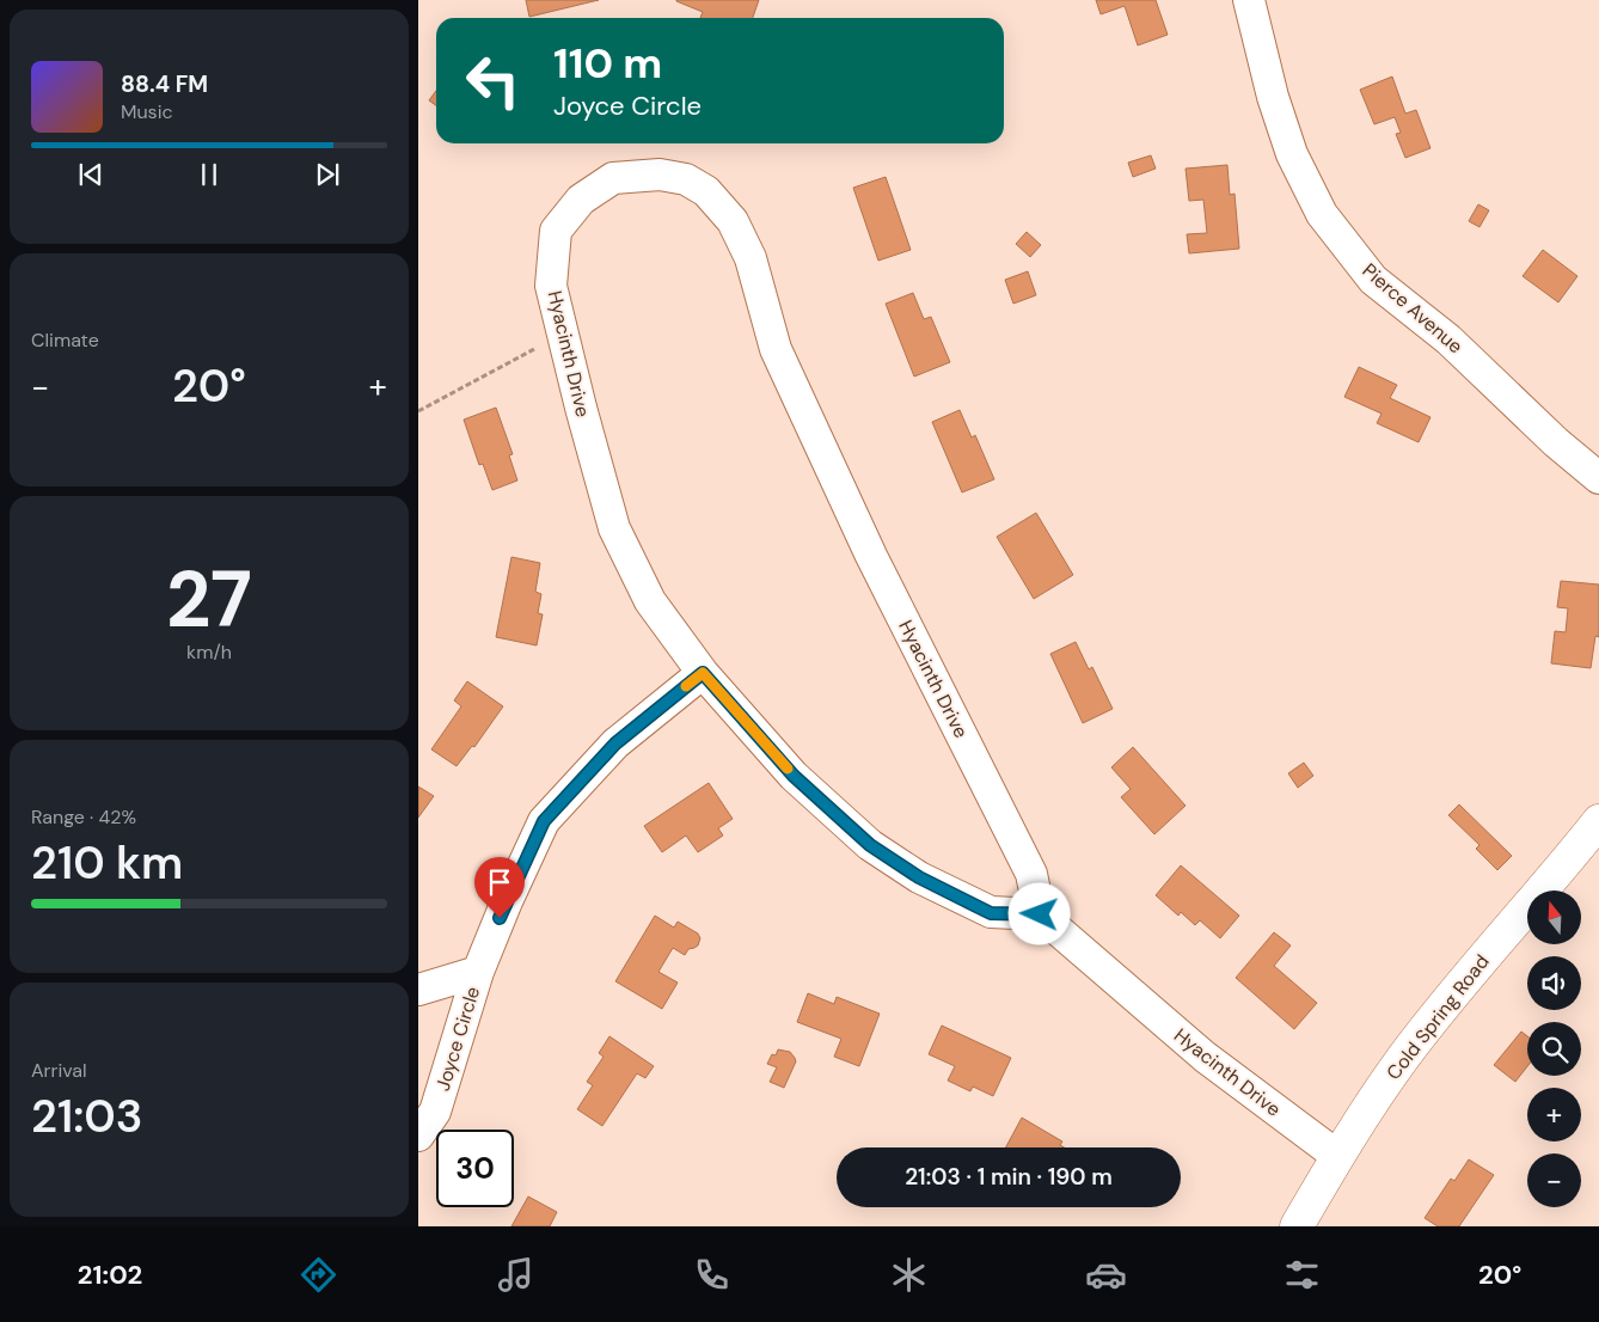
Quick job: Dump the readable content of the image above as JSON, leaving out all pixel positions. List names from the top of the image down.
{
  "streets": {
    "street": [
      "Pierce Avenue",
      "Hyacinth Drive",
      "Cold Spring Road",
      "Joyce Circle"
    ]
  },
  "crossings": [
    ["Hyacinth Drive", "Cold Spring Road"],
    ["Hyacinth Drive", "Joyce Circle"]
  ],
  "north": "top",
  "page": {
    "turn": ["110 m", "Joyce Circle"],
    "song": ["88.4 FM", "Music"],
    "tile": [
      "Climate",
      ["27", "km/h"],
      ["Range · 42%", "210 km"],
      ["Arrival", "21:03"]
    ],
    "heat": ["−", "20°", "+"],
    "map_buttons": ["+", "−"],
    "limit": "30",
    "trip": "21:03 · 1 min · 190 m",
    "tabs": ["21:02", "20°"]
  }
}
